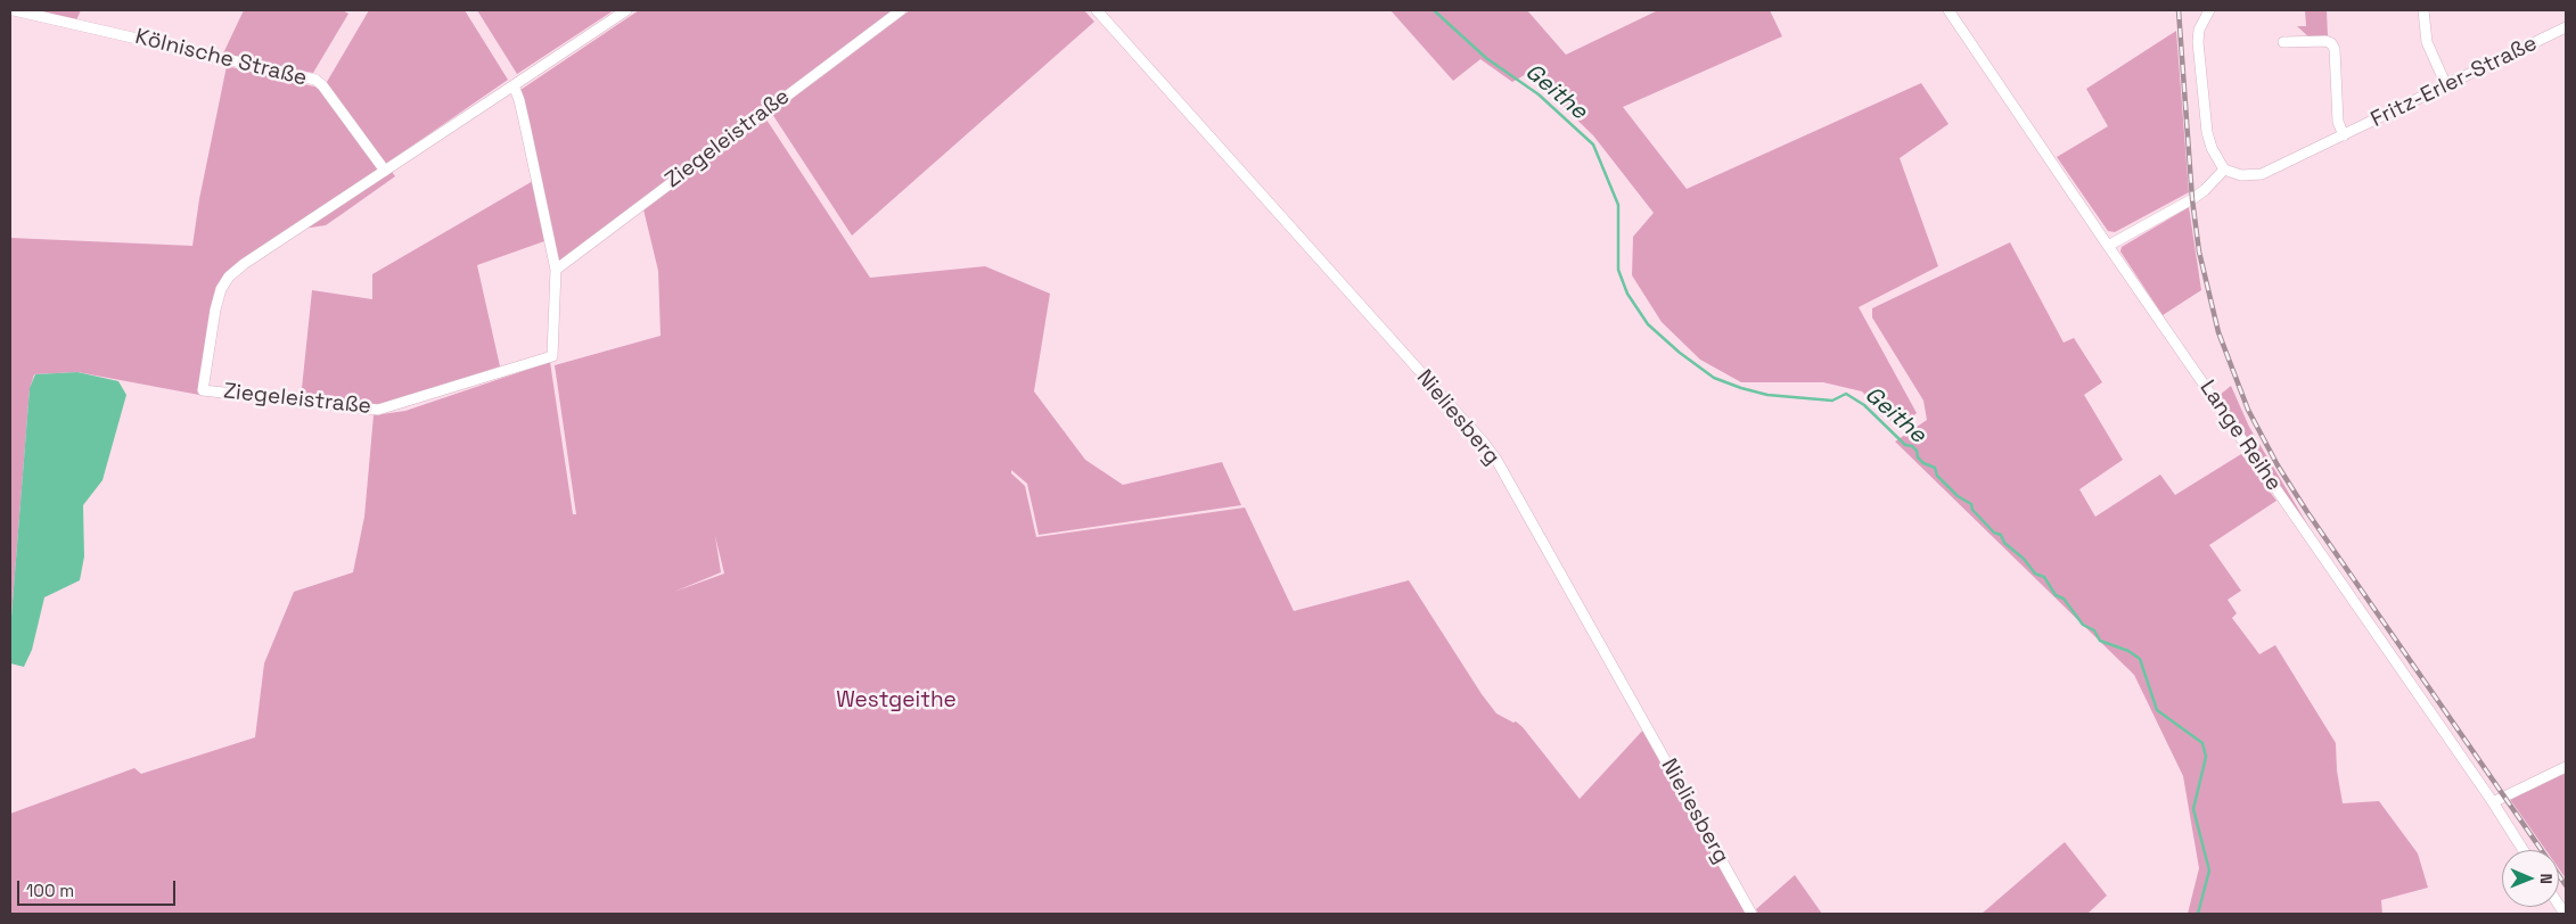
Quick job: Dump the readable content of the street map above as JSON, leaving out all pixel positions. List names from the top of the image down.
{
  "streets": {
    "street": [
      "Kölnische Straße",
      "Fritz-Erler-Straße",
      "Ziegeleistraße",
      "Nieliesberg",
      "Lange Reihe"
    ]
  },
  "crossings": [
    ["Kölnische Straße", "Ziegeleistraße"]
  ],
  "water": ["Geithe"],
  "parks": ["Westgeithe"],
  "scale_bar": "100 m",
  "north": "right"
}
